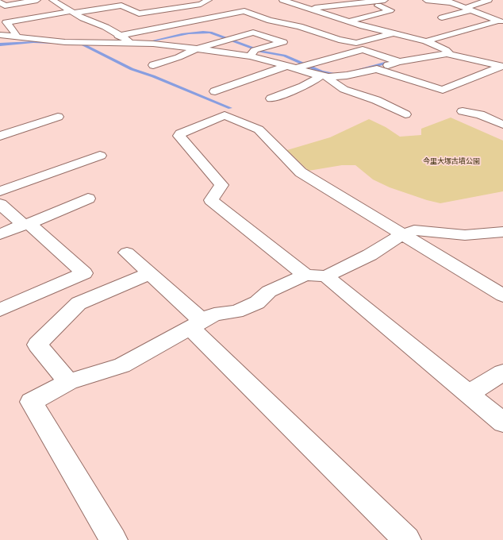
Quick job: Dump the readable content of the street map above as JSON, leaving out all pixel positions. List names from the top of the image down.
{
  "parks": ["今里大塚古墳公園"]
}
